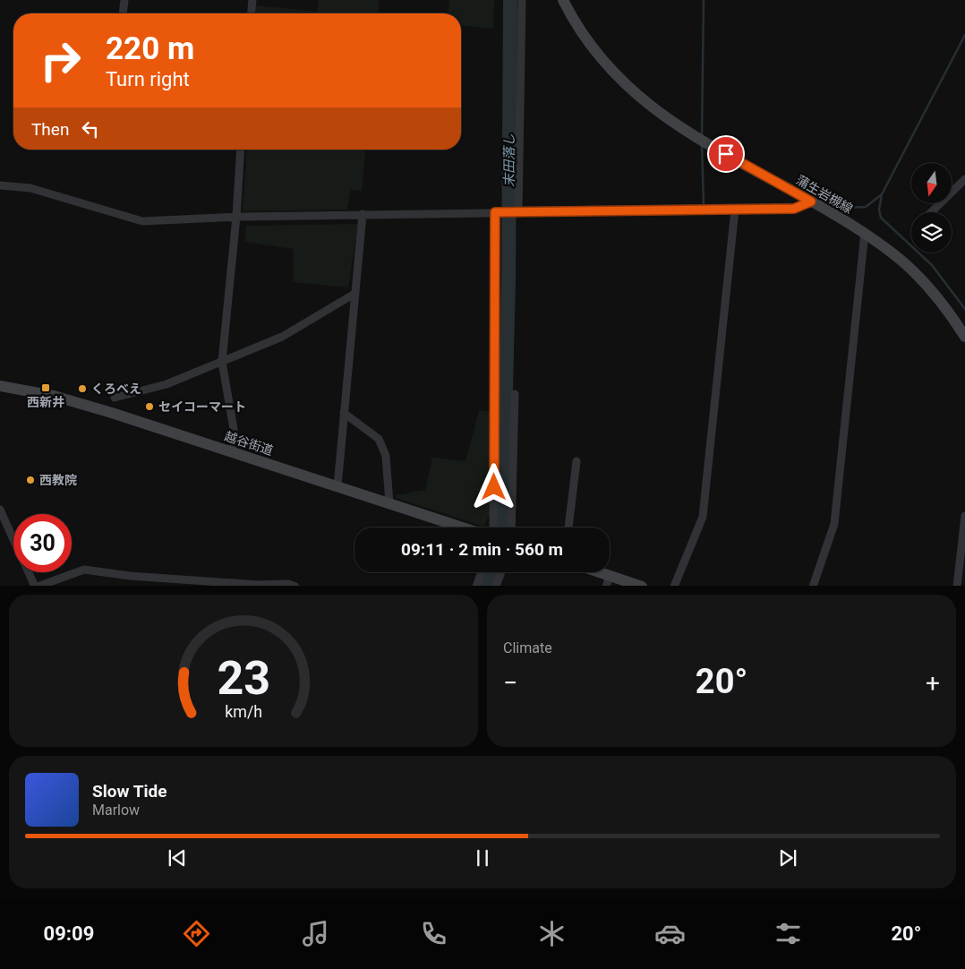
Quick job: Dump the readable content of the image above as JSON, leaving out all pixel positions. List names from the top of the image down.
{
  "streets": {
    "street": ["蒲生岩槻線", "越谷街道"]
  },
  "water": ["末田落し"],
  "places": {
    "transit": ["西新井"],
    "other": ["くろべえ", "セイコーマート", "西教院"]
  },
  "north": "bottom",
  "page": {
    "turn": ["220 m", "Turn right"],
    "then": "Then",
    "limit": "30",
    "trip": "09:11 · 2 min · 560 m",
    "tile": "Climate",
    "heat": ["−", "20°", "+"],
    "song": ["Slow Tide", "Marlow"],
    "tabs": ["09:09", "20°"],
    "gauge": ["23", "km/h"]
  }
}
